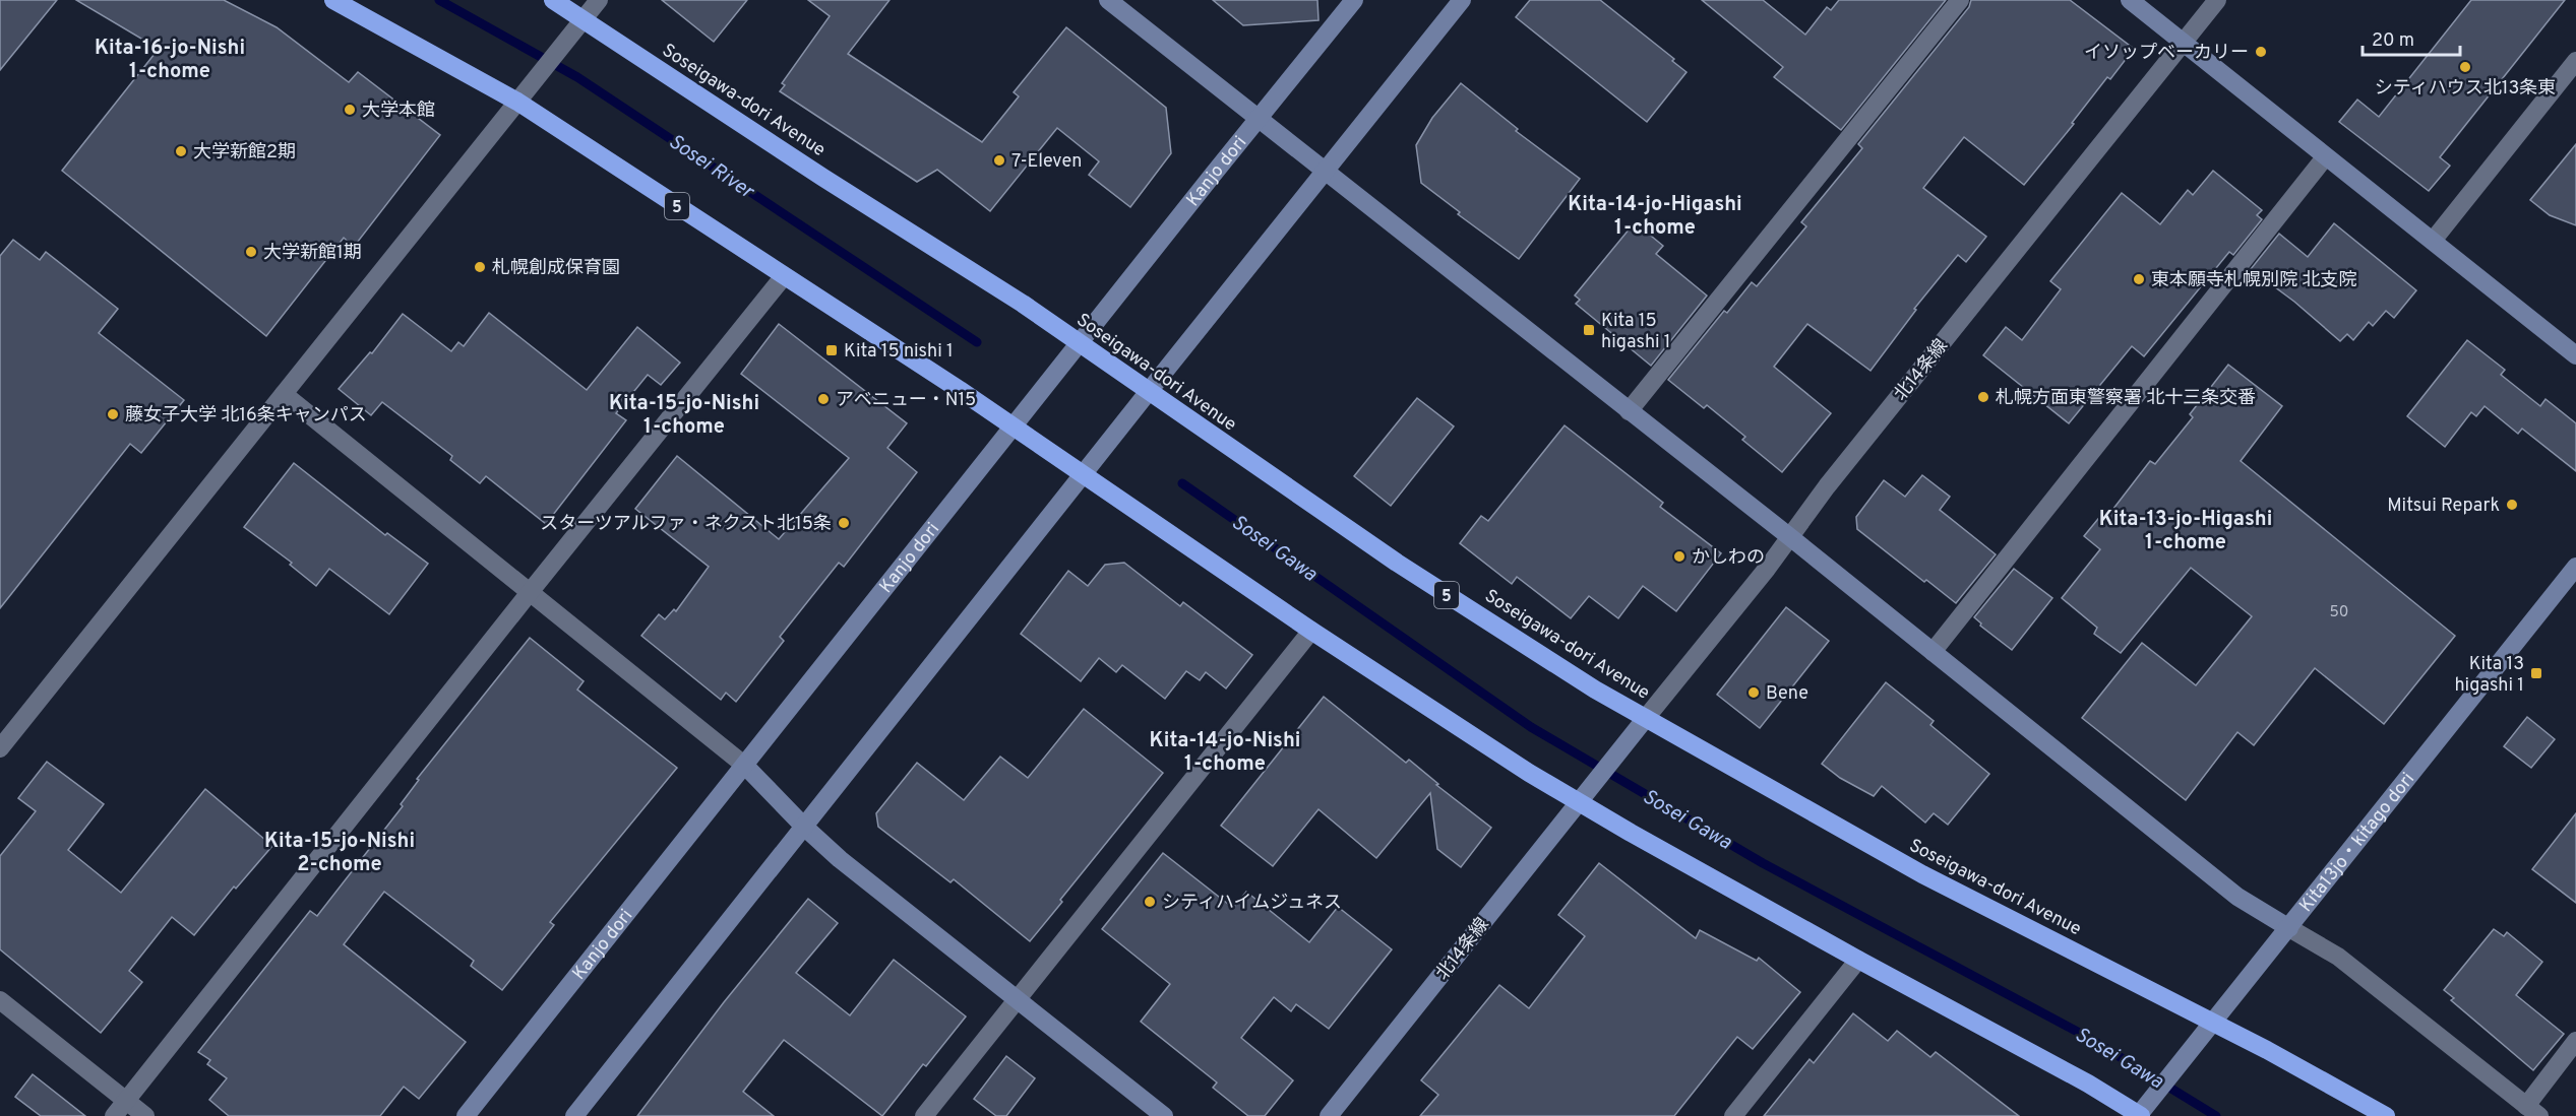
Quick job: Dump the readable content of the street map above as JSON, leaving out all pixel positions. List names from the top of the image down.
{
  "streets": {
    "highway": ["Soseigawa-dori Avenue", "5"],
    "street": ["Kanjo dori", "北14条線", "Kita13jo・kitago dori"]
  },
  "crossings": [
    ["Soseigawa-dori Avenue", "Kanjo dori"],
    ["Soseigawa-dori Avenue", "北14条線"],
    ["Soseigawa-dori Avenue", "Kita13jo・kitago dori"],
    ["Kanjo dori", "5"],
    ["5", "北14条線"],
    ["5", "Kita13jo・kitago dori"]
  ],
  "districts": [
    "Kita-16-jo-Nishi 1-chome",
    "Kita-14-jo-Higashi 1-chome",
    "Kita-15-jo-Nishi 1-chome",
    "Kita-13-jo-Higashi 1-chome",
    "Kita-14-jo-Nishi 1-chome",
    "Kita-15-jo-Nishi 2-chome"
  ],
  "water": ["Sosei River", "Sosei Gawa"],
  "places": {
    "other": [
      "イソップベーカリー",
      "シティハウス北13条東",
      "大学本館",
      "大学新館2期",
      "7-Eleven",
      "大学新館1期",
      "札幌創成保育園",
      "東本願寺札幌別院 北支院",
      "札幌方面東警察署 北十三条交番",
      "アベニュー・N15",
      "藤女子大学 北16条キャンパス",
      "Mitsui Repark",
      "スターツアルファ・ネクスト北15条",
      "かしわの",
      "Bene",
      "シティハイムジュネス"
    ],
    "transit": ["Kita 15 higashi 1", "Kita 15 nishi 1", "Kita 13 higashi 1"]
  },
  "house_numbers": ["50"],
  "scale_bar": "20 m"
}
